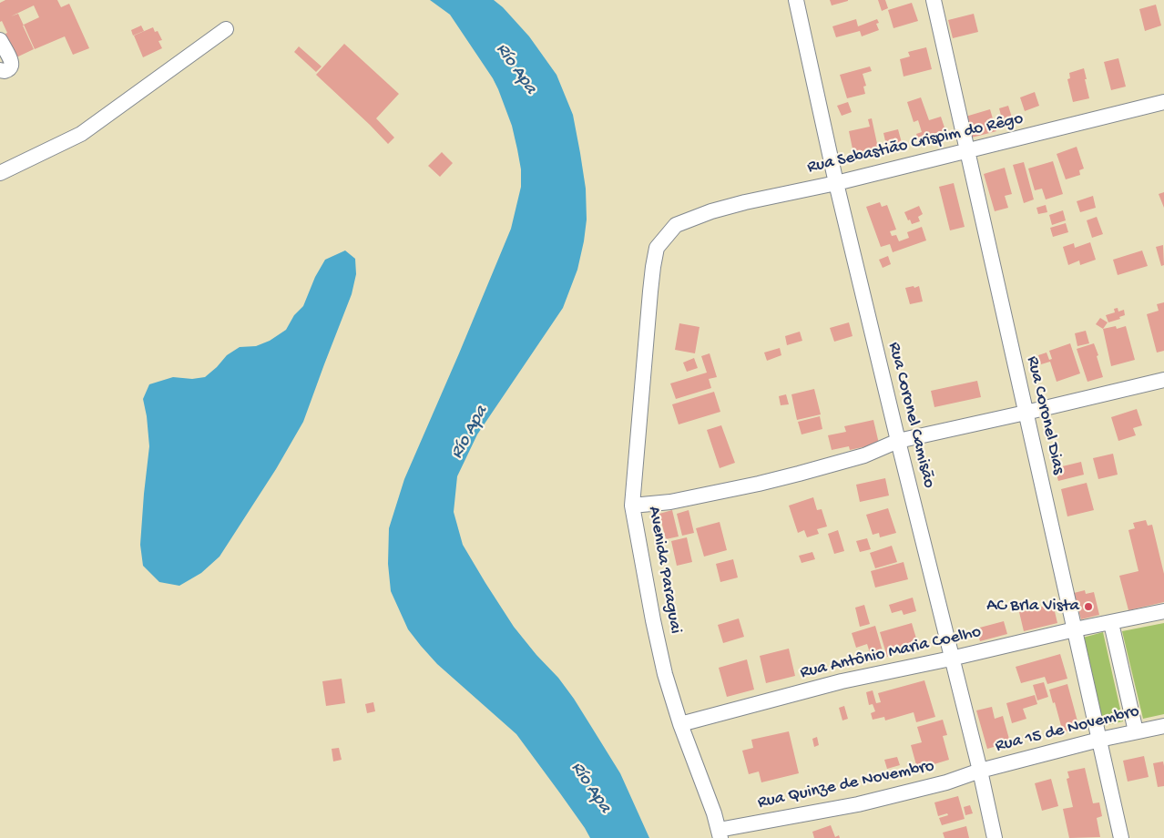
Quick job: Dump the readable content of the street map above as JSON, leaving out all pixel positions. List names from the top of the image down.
{
  "streets": {
    "street": [
      "Rua Sebastião Crispim do Rêgo",
      "Rua Coronel Camisão",
      "Rua Coronel Dias",
      "Avenida Paraguai",
      "Rua Antônio Maria Coelho",
      "Rua 15 de Novembro",
      "Rua Quinze de Novembro"
    ]
  },
  "crossings": [
    ["Rua Sebastião Crispim do Rêgo", "Rua Coronel Camisão"],
    ["Rua Sebastião Crispim do Rêgo", "Rua Coronel Dias"],
    ["Rua Sebastião Crispim do Rêgo", "Avenida Paraguai"],
    ["Rua Coronel Camisão", "Rua Antônio Maria Coelho"],
    ["Rua Coronel Camisão", "Rua 15 de Novembro"],
    ["Rua Coronel Camisão", "Rua Quinze de Novembro"],
    ["Rua Coronel Dias", "Rua Antônio Maria Coelho"],
    ["Rua Coronel Dias", "Rua 15 de Novembro"],
    ["Avenida Paraguai", "Rua Antônio Maria Coelho"],
    ["Avenida Paraguai", "Rua Quinze de Novembro"],
    ["Rua 15 de Novembro", "Rua Quinze de Novembro"]
  ],
  "water": ["Río Apa"],
  "places": ["AC Brla Vista"]
}
